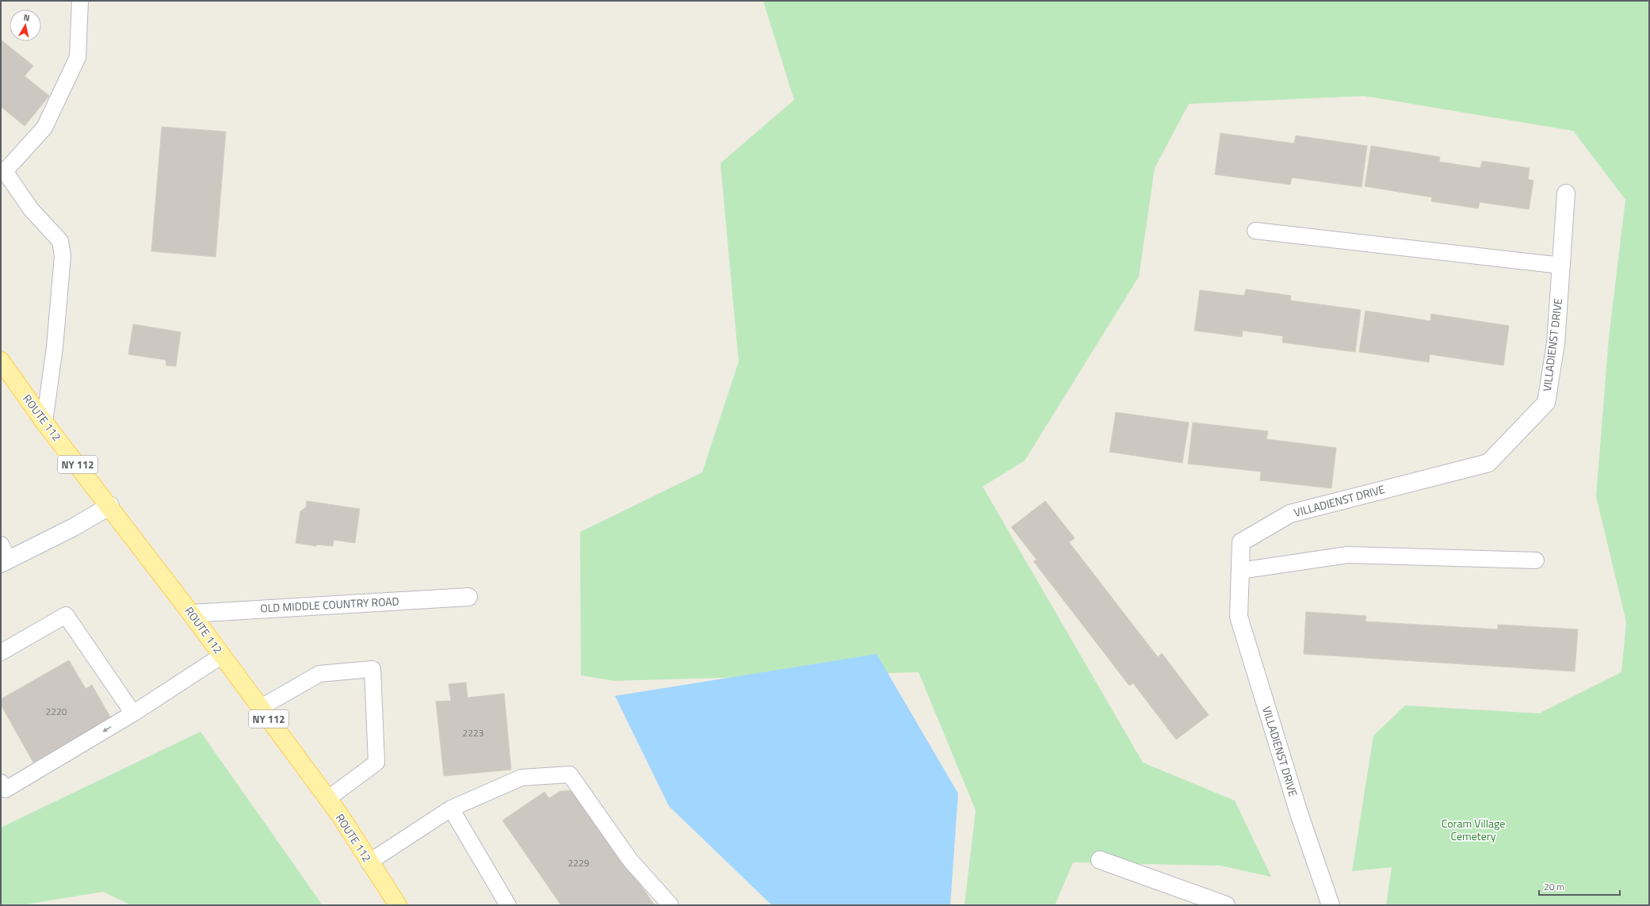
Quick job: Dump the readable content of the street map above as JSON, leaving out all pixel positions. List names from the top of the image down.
{
  "streets": {
    "main road": ["ROUTE 112", "NY 112"],
    "street": ["VILLADIENST DRIVE", "OLD MIDDLE COUNTRY ROAD"]
  },
  "crossings": [
    ["ROUTE 112", "OLD MIDDLE COUNTRY ROAD"]
  ],
  "parks": ["Coram Village Cemetery"],
  "house_numbers": ["2220", "2223", "2229"],
  "scale_bar": "20 m",
  "north": "top"
}
